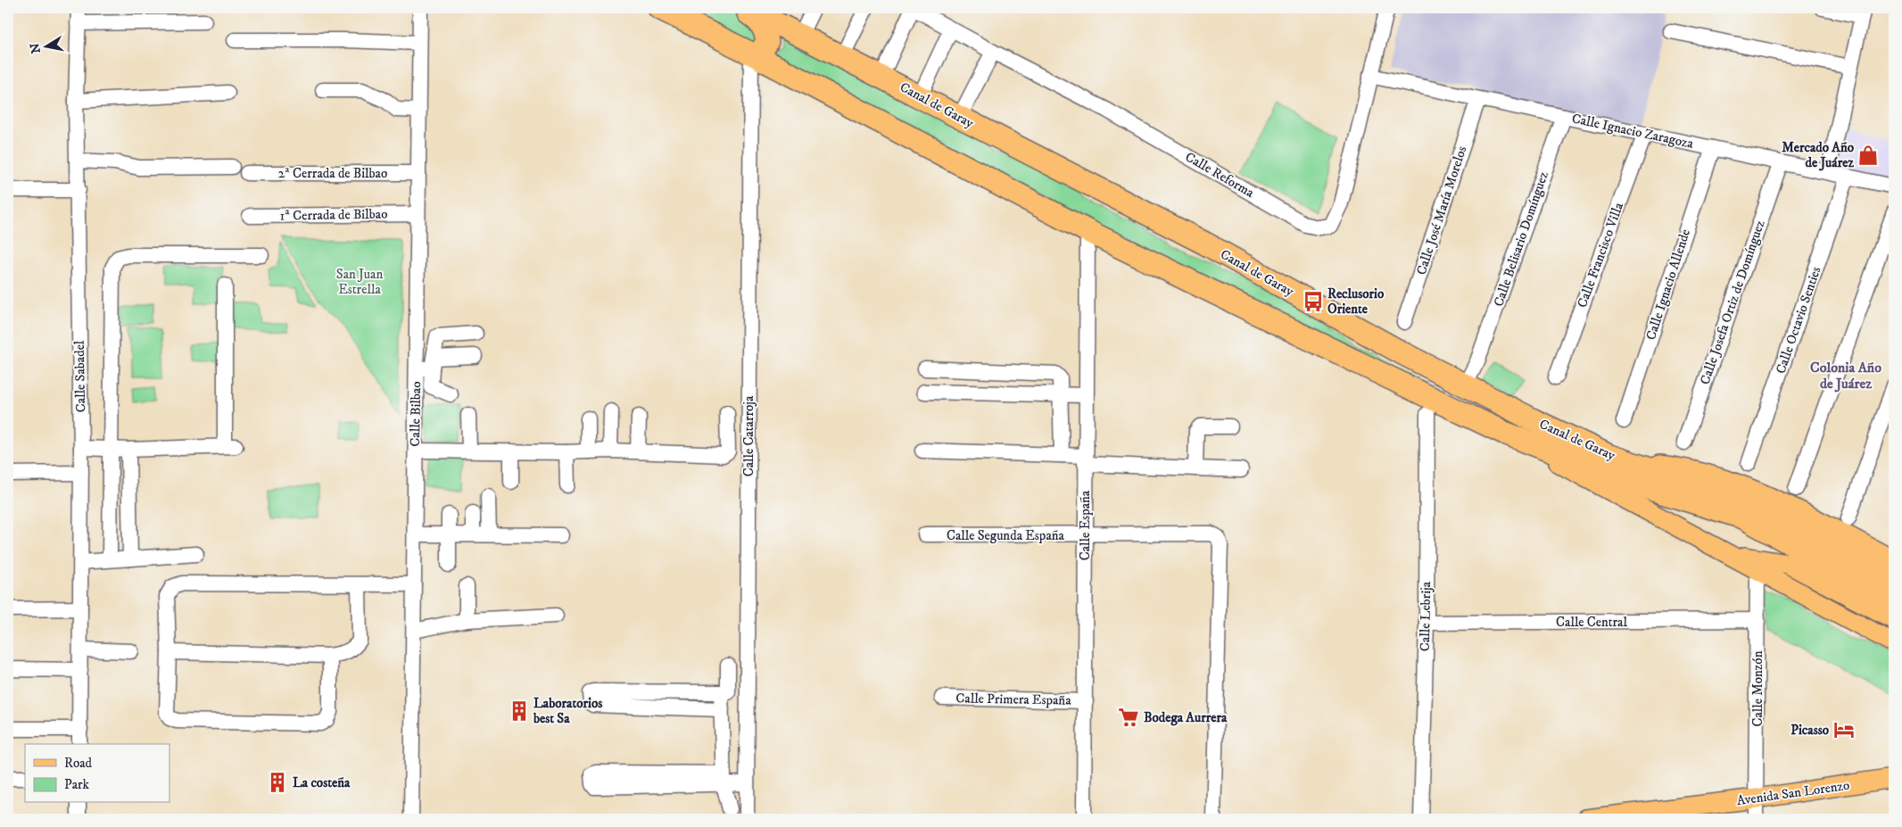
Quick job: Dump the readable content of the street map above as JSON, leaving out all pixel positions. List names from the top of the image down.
{
  "streets": {
    "highway": ["Canal de Garay"],
    "main road": ["Avenida San Lorenzo"],
    "street": [
      "Calle Ignacio Zaragoza",
      "2ª Cerrada de Bilbao",
      "Calle Reforma",
      "Calle José María Morelos",
      "1ª Cerrada de Bilbao",
      "Calle Belisario Domínguez",
      "Calle Francisco Villa",
      "Calle Ignacio Allende",
      "Calle Josefa Ortiz de Domínguez",
      "Calle Octavio Senties",
      "Calle Sabadel",
      "Calle Bilbao",
      "Calle Catarroja",
      "Calle España",
      "Calle Segunda España",
      "Calle Lebrija",
      "Calle Central",
      "Calle Monzón",
      "Calle Primera España"
    ]
  },
  "crossings": [
    ["Canal de Garay", "Calle Belisario Domínguez"],
    ["Canal de Garay", "Calle Catarroja"],
    ["Canal de Garay", "Calle España"],
    ["Canal de Garay", "Calle Monzón"],
    ["Calle Ignacio Zaragoza", "Calle Reforma"],
    ["Calle Ignacio Zaragoza", "Calle José María Morelos"],
    ["Calle Ignacio Zaragoza", "Calle Belisario Domínguez"],
    ["Calle Ignacio Zaragoza", "Calle Francisco Villa"],
    ["Calle Ignacio Zaragoza", "Calle Ignacio Allende"],
    ["Calle Ignacio Zaragoza", "Calle Josefa Ortiz de Domínguez"],
    ["Calle Ignacio Zaragoza", "Calle Octavio Senties"],
    ["2ª Cerrada de Bilbao", "Calle Bilbao"],
    ["1ª Cerrada de Bilbao", "Calle Bilbao"],
    ["Calle España", "Calle Segunda España"],
    ["Calle España", "Calle Primera España"],
    ["Calle Lebrija", "Calle Central"],
    ["Calle Central", "Calle Monzón"],
    ["Calle Monzón", "Avenida San Lorenzo"]
  ],
  "districts": ["Colonia Año de Juárez"],
  "parks": ["San Juan Estrella"],
  "places": {
    "shop": ["Mercado Año de Juárez"],
    "bus stop": ["Reclusorio Oriente"],
    "building": ["Laboratorios best Sa", "La costeña"],
    "supermarket": ["Bodega Aurrera"],
    "hotel": ["Picasso"]
  },
  "legend": ["Road", "Park"],
  "north": "left"
}
